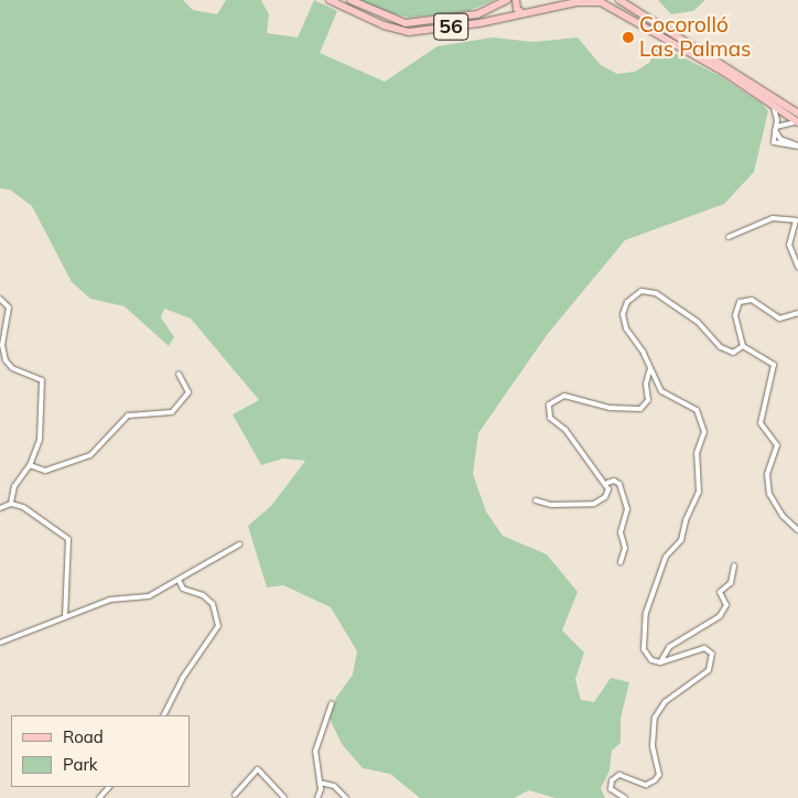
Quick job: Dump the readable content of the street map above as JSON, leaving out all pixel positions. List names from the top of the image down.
{
  "streets": {
    "main road": ["56"]
  },
  "places": ["Cocorolló Las Palmas"],
  "legend": ["Road", "Park"]
}
